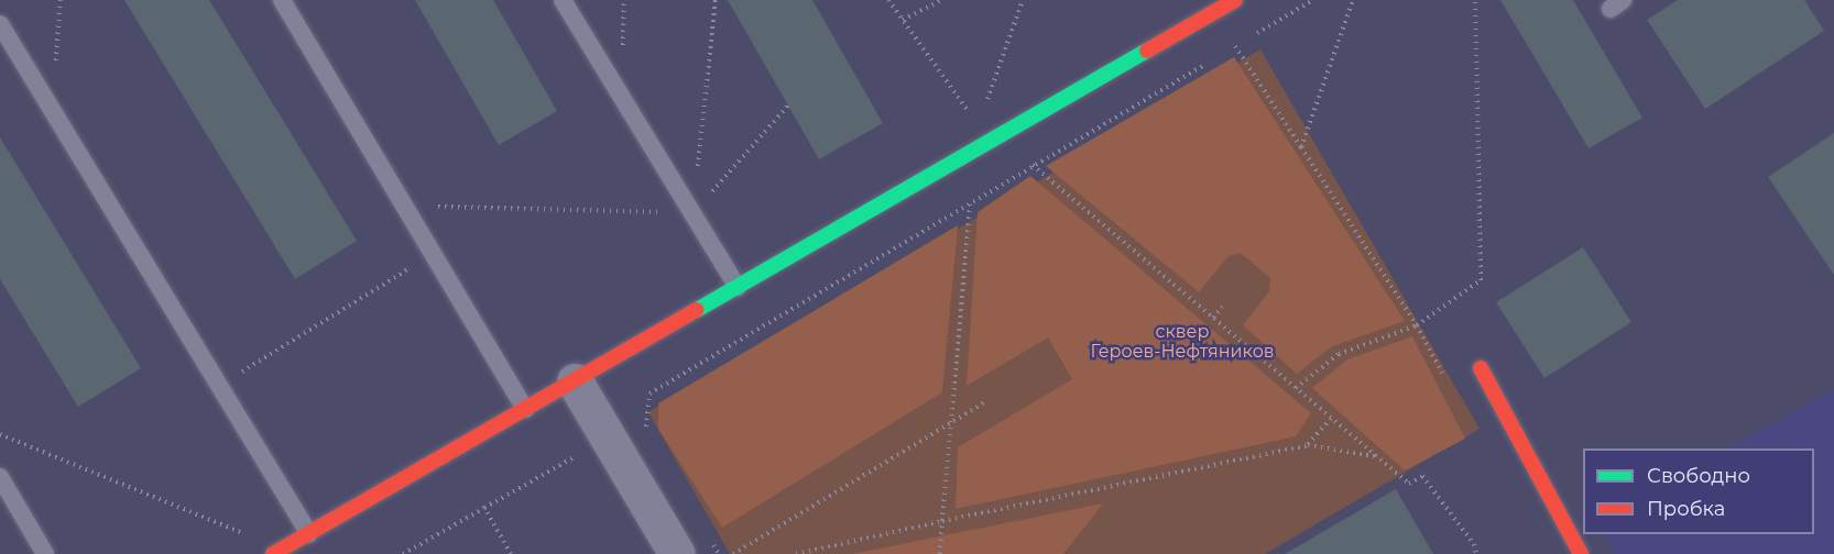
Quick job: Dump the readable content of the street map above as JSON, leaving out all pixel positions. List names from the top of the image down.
{
  "parks": ["сквер Героев-Нефтяников"],
  "legend": ["Свободно", "Пробка"]
}
